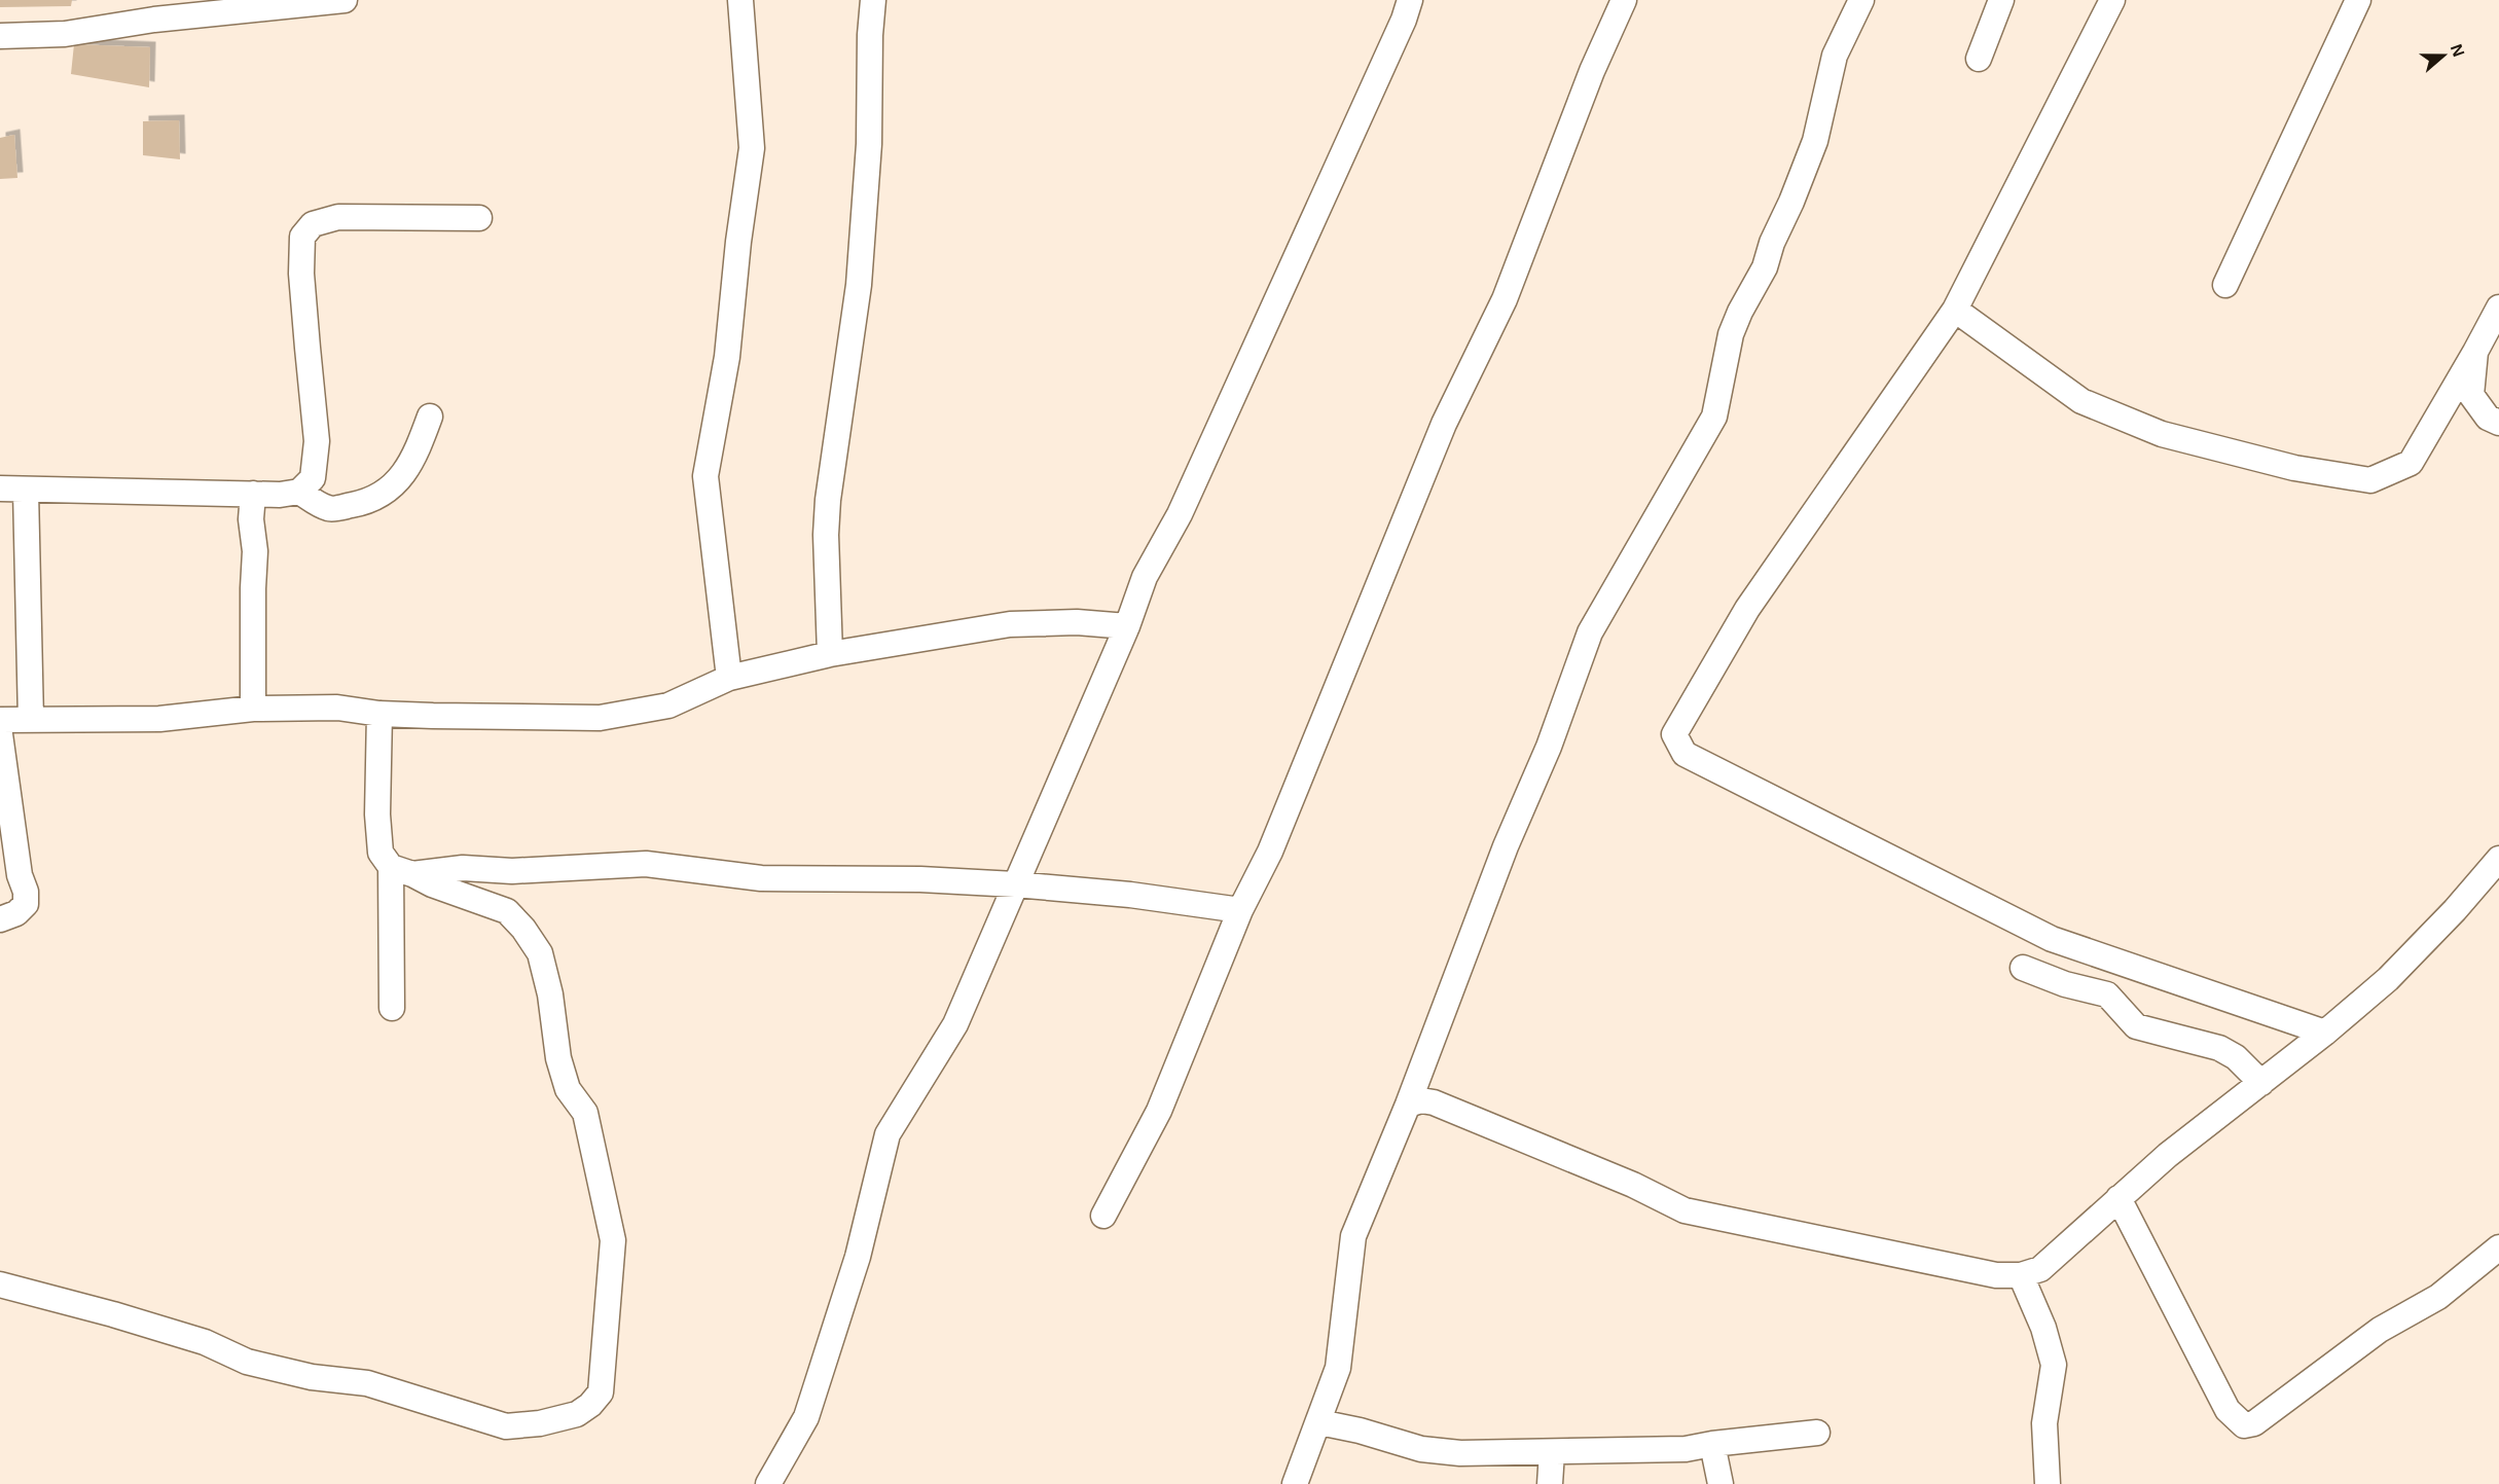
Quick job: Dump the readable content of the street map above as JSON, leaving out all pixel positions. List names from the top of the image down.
{
  "north": "right"
}
